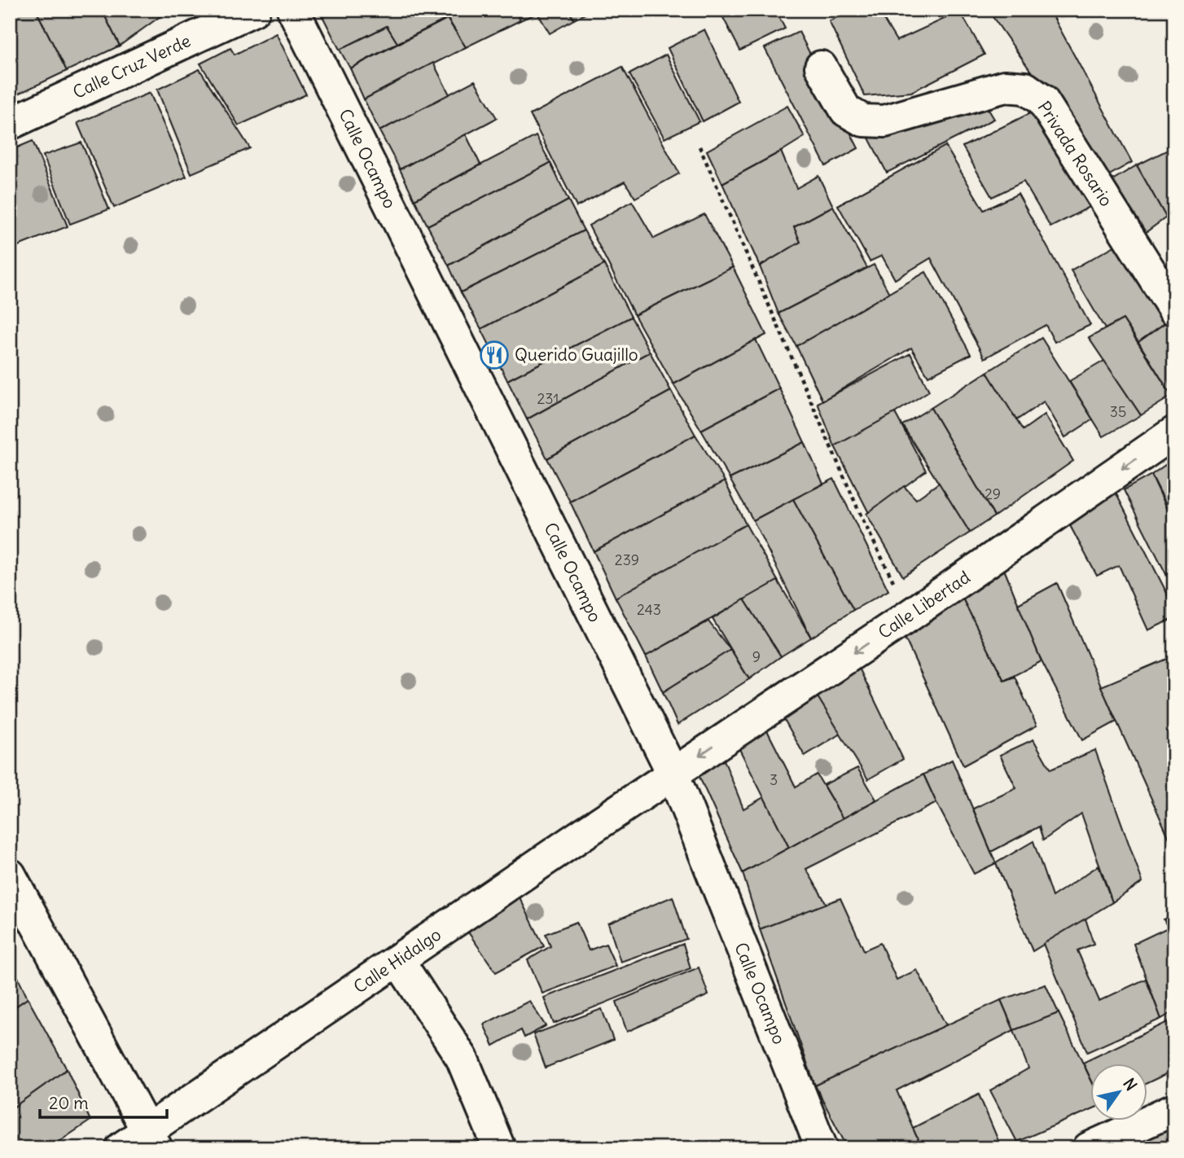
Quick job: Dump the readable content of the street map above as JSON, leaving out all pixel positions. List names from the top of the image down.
{
  "streets": {
    "street": [
      "Calle Cruz Verde",
      "Privada Rosario",
      "Calle Ocampo",
      "Calle Libertad",
      "Calle Hidalgo"
    ]
  },
  "crossings": [
    ["Calle Ocampo", "Calle Libertad"],
    ["Calle Ocampo", "Calle Hidalgo"],
    ["Calle Libertad", "Calle Hidalgo"]
  ],
  "one_way": ["Calle Libertad"],
  "places": {
    "restaurant": ["Querido Guajillo"]
  },
  "house_numbers": [
    "231",
    "35",
    "29",
    "239",
    "243",
    "9",
    "3"
  ],
  "scale_bar": "20 m",
  "north": "top right"
}
